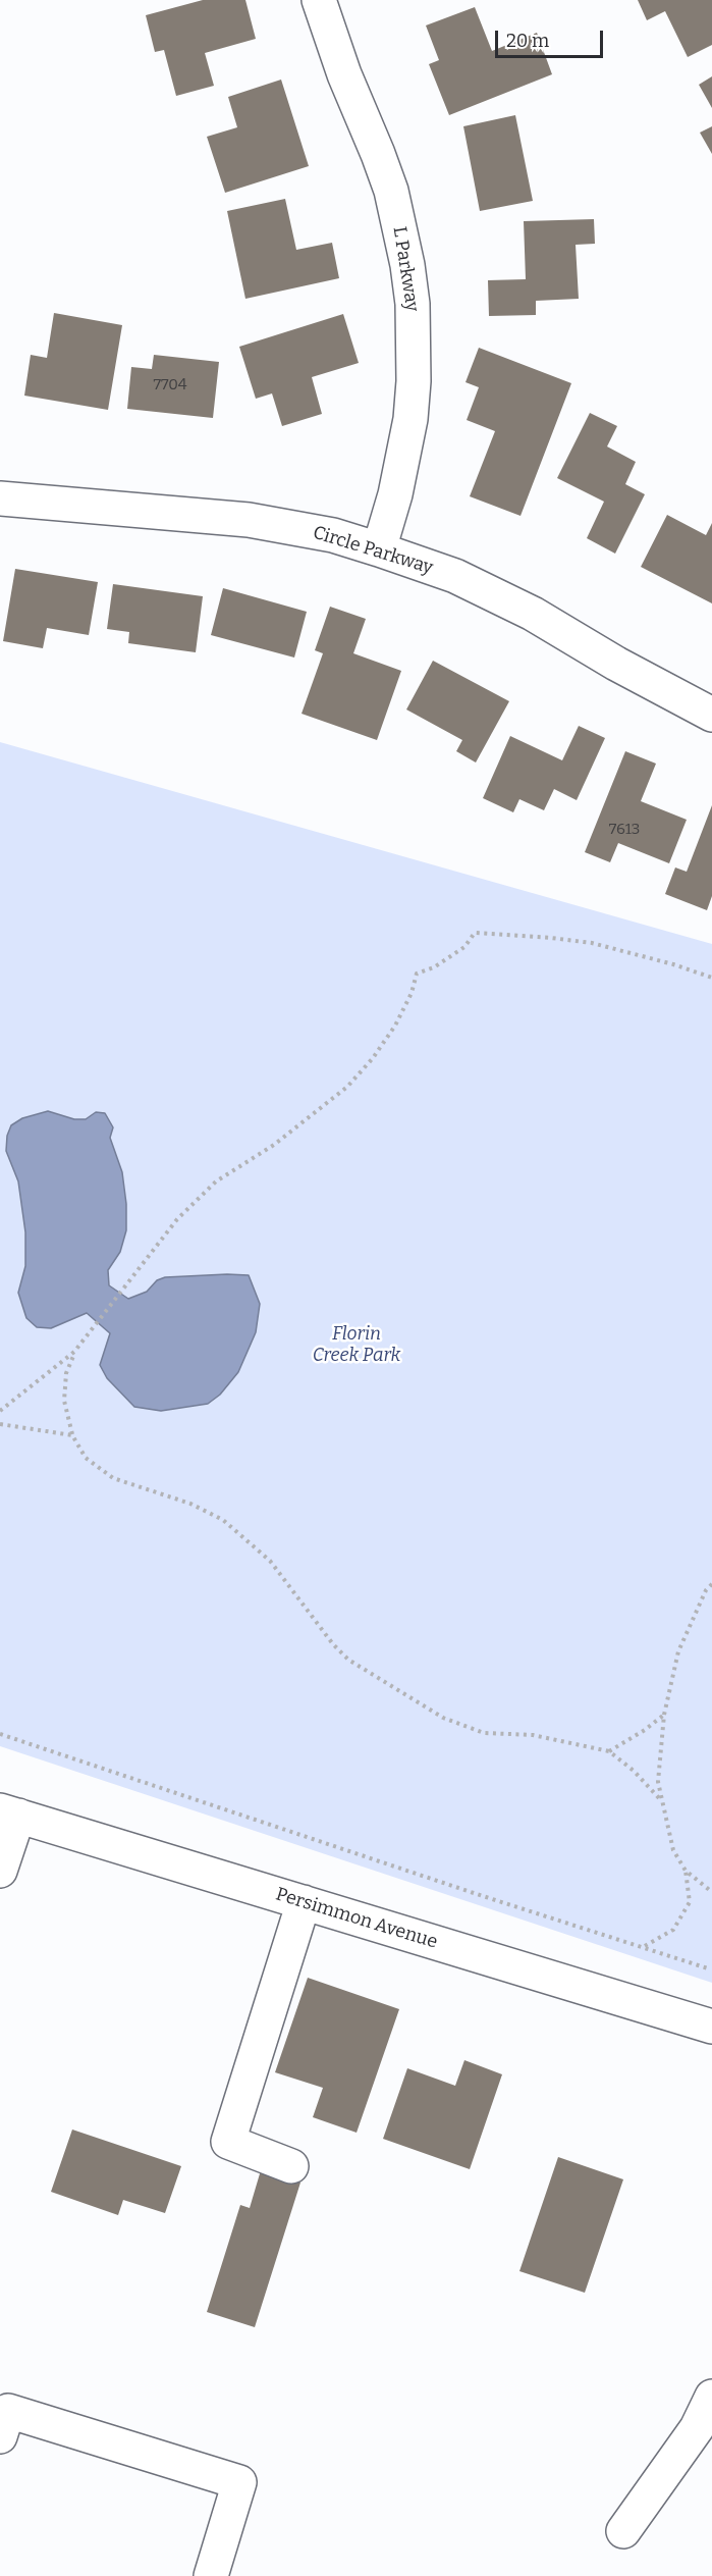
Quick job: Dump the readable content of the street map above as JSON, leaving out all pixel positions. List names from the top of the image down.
{
  "streets": {
    "street": ["L Parkway", "Circle Parkway", "Persimmon Avenue"]
  },
  "crossings": [
    ["L Parkway", "Circle Parkway"]
  ],
  "parks": ["Florin Creek Park"],
  "house_numbers": ["7704", "7613"],
  "scale_bar": "20 m"
}
